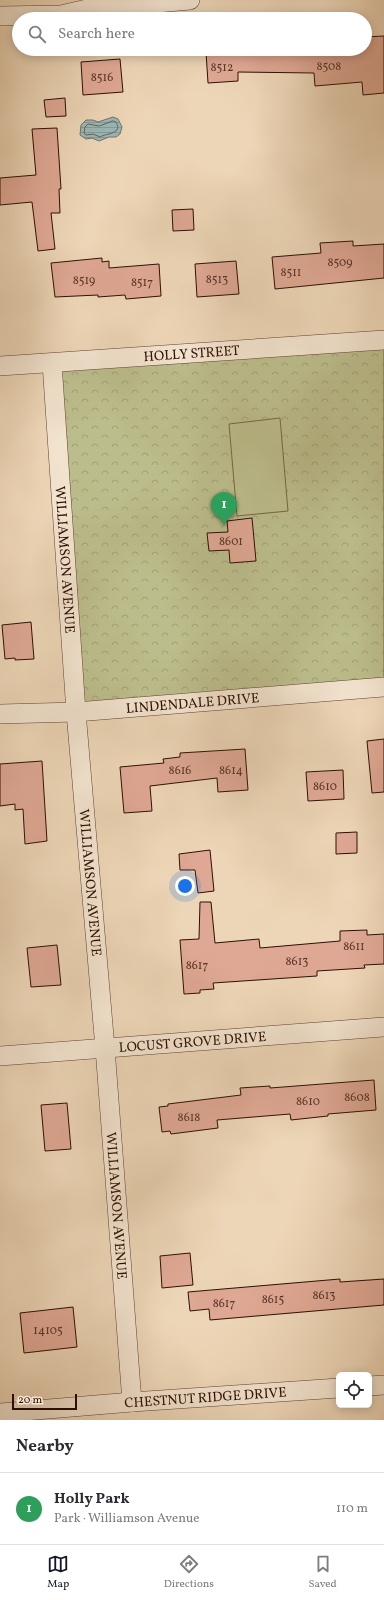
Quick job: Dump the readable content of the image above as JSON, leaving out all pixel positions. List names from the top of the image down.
{
  "streets": {
    "street": [
      "HOLLY STREET",
      "WILLIAMSON AVENUE",
      "LINDENDALE DRIVE",
      "LOCUST GROVE DRIVE",
      "CHESTNUT RIDGE DRIVE"
    ]
  },
  "crossings": [
    ["HOLLY STREET", "WILLIAMSON AVENUE"],
    ["WILLIAMSON AVENUE", "LINDENDALE DRIVE"],
    ["WILLIAMSON AVENUE", "LOCUST GROVE DRIVE"],
    ["WILLIAMSON AVENUE", "CHESTNUT RIDGE DRIVE"]
  ],
  "house_numbers": [
    "8508",
    "8512",
    "8516",
    "8509",
    "8511",
    "8513",
    "8519",
    "8517",
    "8601",
    "8616",
    "8614",
    "8610",
    "8611",
    "8613",
    "8617",
    "8608",
    "8610",
    "8618",
    "8613",
    "8615",
    "8617",
    "14105"
  ],
  "scale_bar": "20 m",
  "page": {
    "search": "Search here",
    "pins": "1",
    "scale": "20 m",
    "heading": "Nearby",
    "list": [
      {
        "mark": "1",
        "name": "Holly Park",
        "note": "Park · Williamson Avenue",
        "value": "110 m"
      }
    ],
    "nav": ["Map", "Directions", "Saved"]
  }
}
